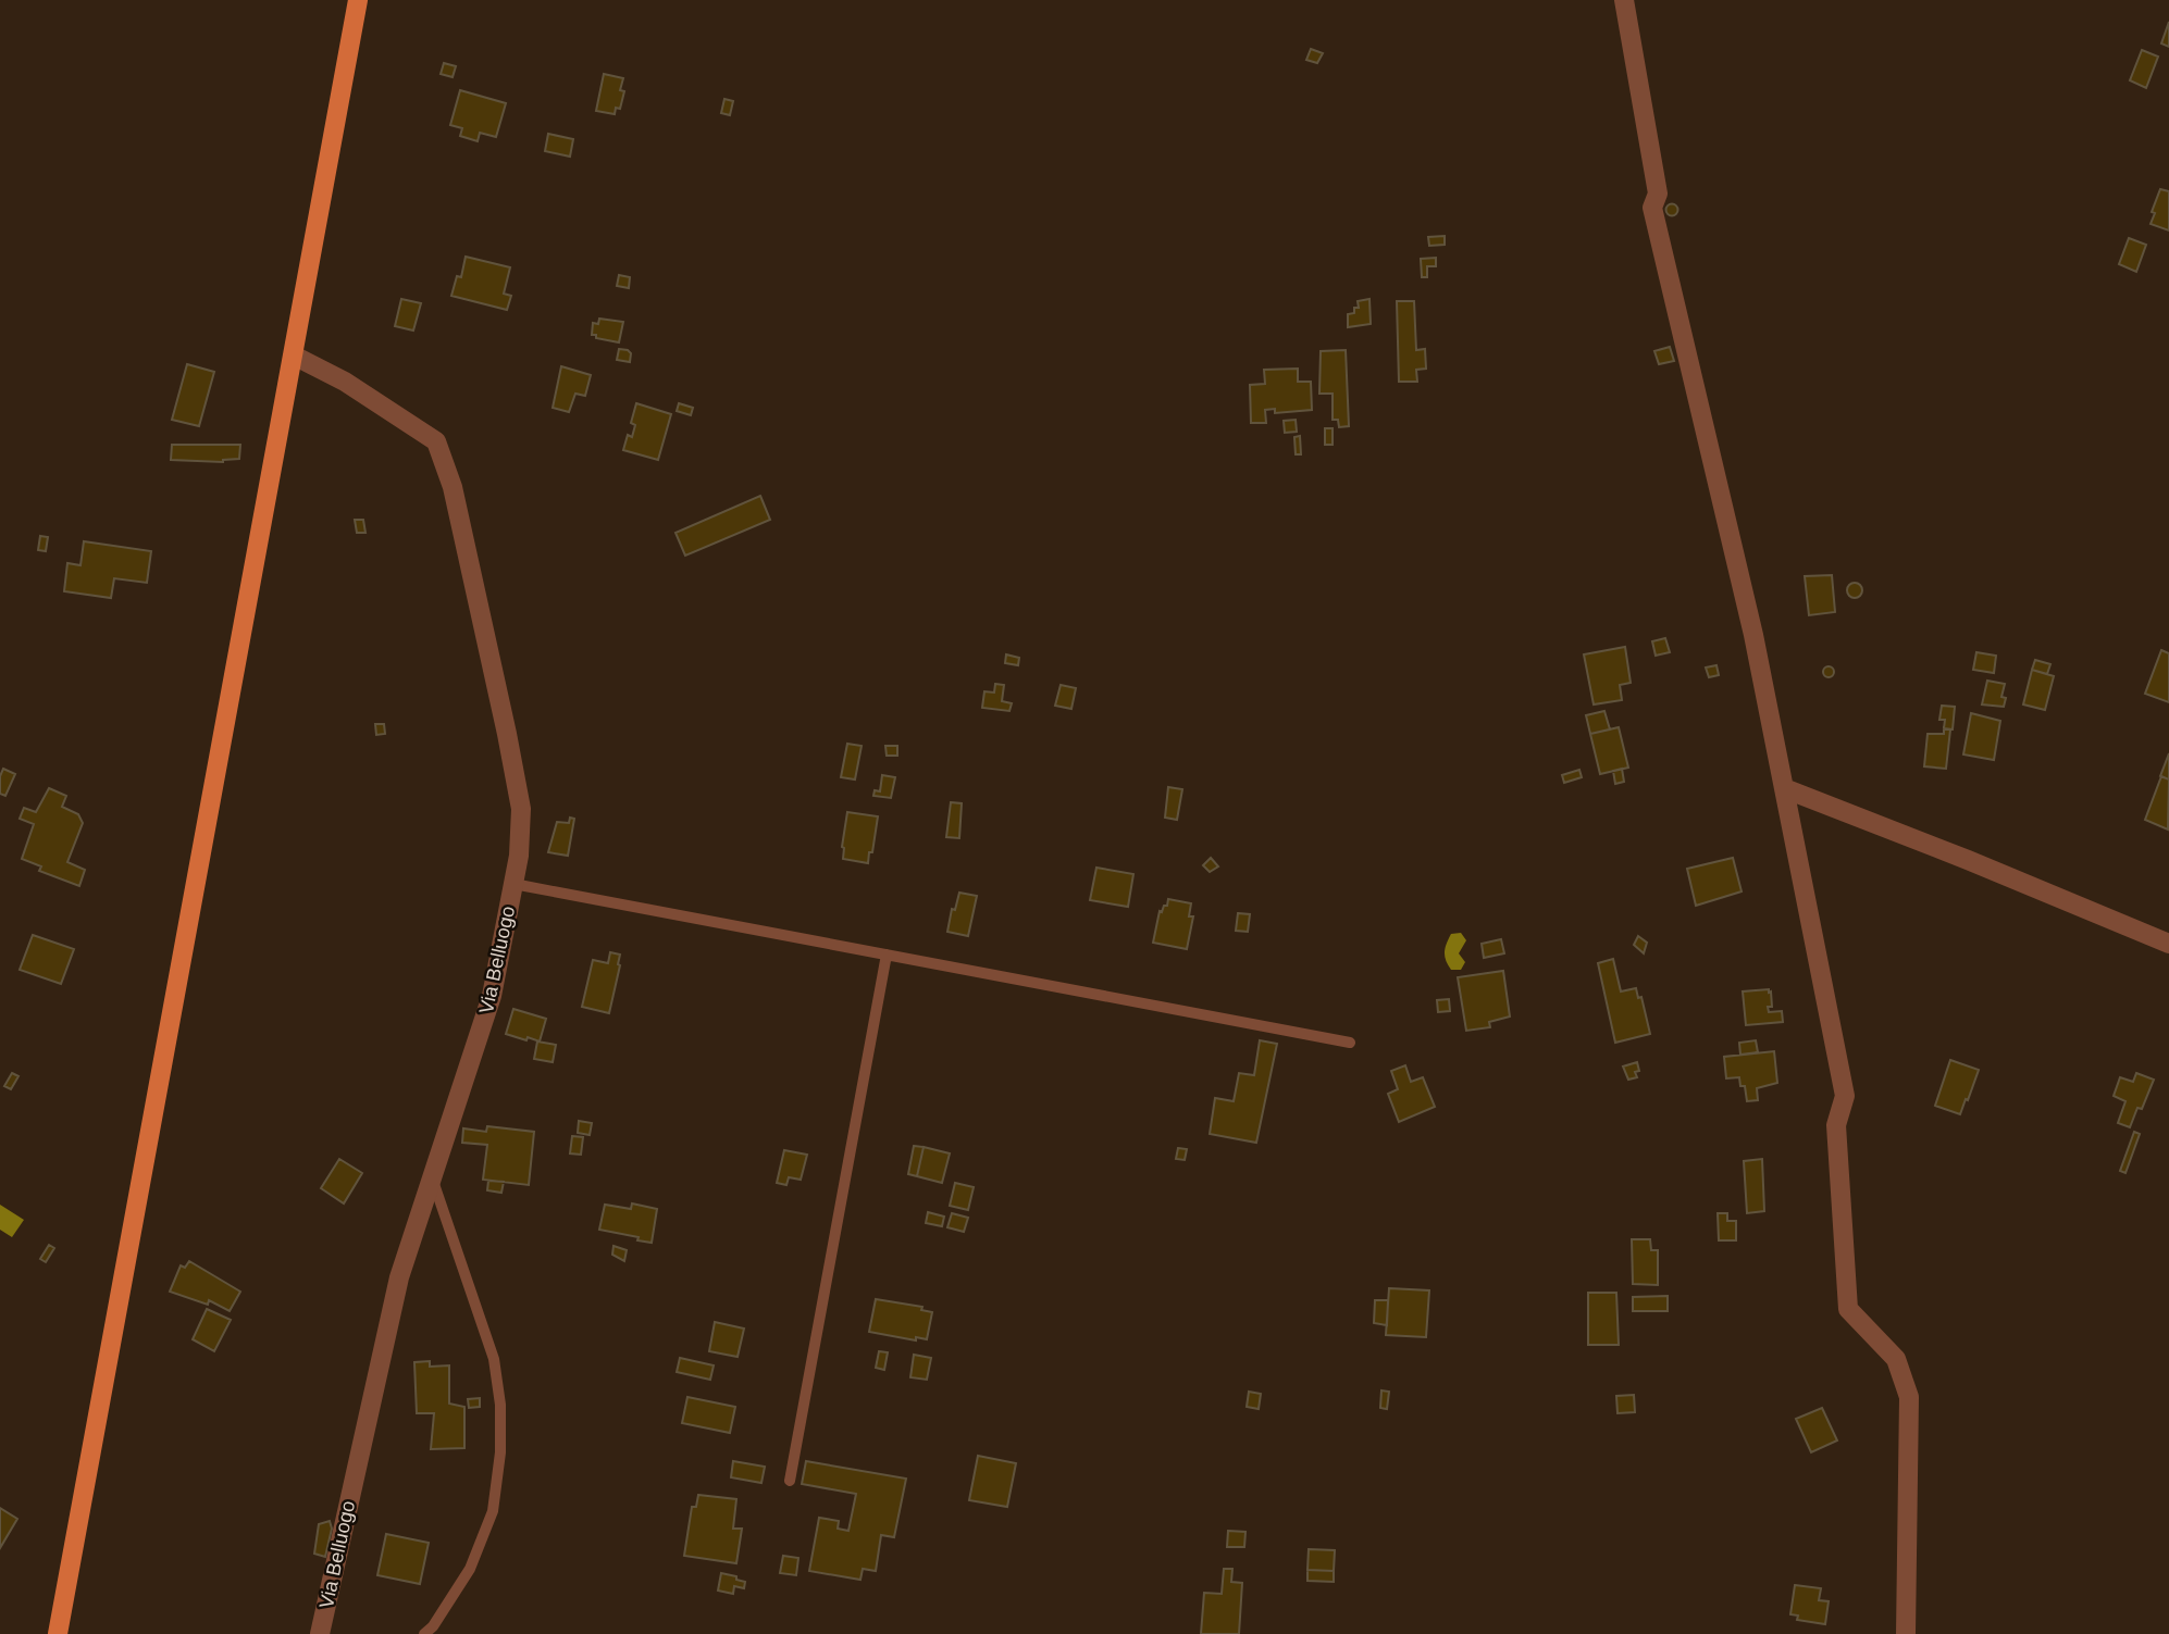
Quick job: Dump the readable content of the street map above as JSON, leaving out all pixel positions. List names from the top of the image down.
{
  "streets": {
    "street": ["Via Belluogo"]
  }
}
